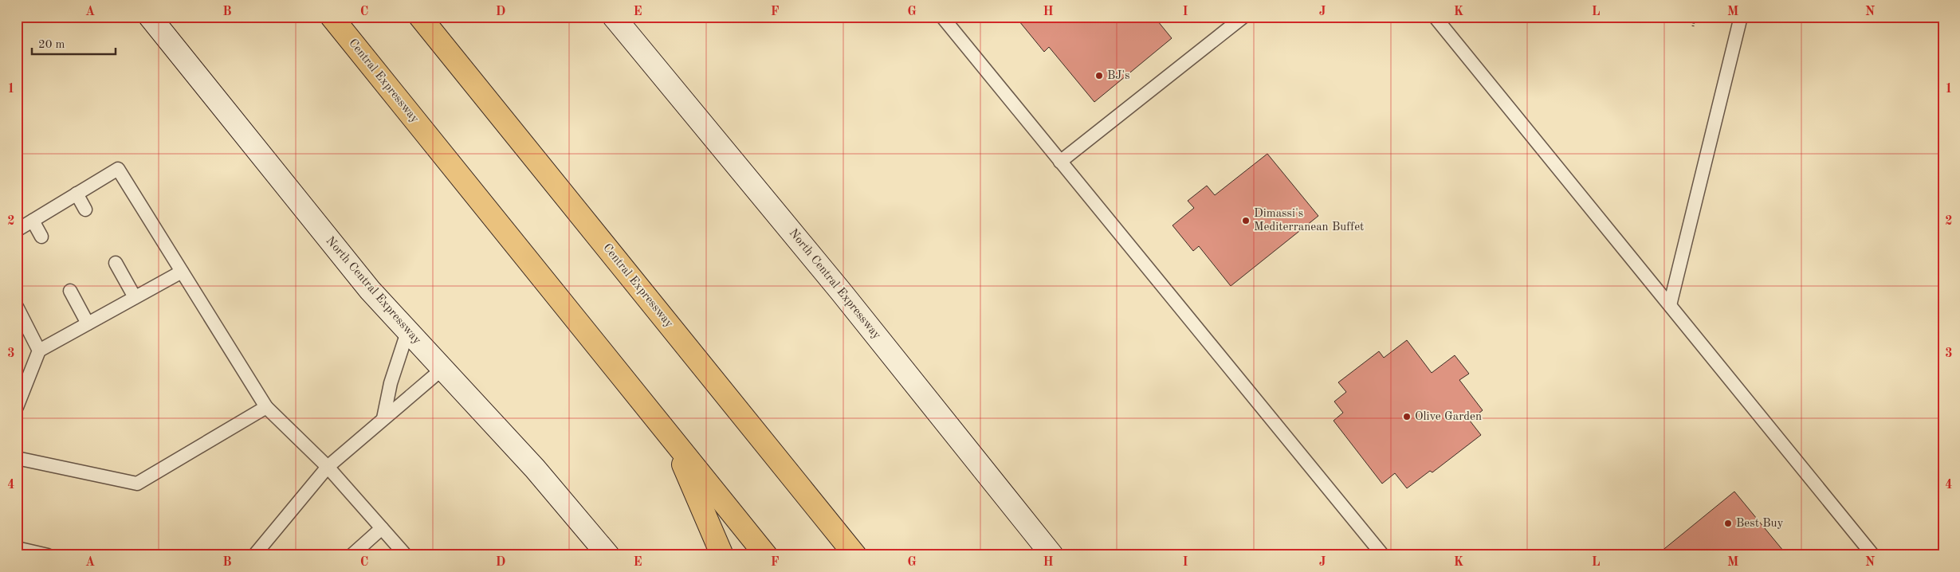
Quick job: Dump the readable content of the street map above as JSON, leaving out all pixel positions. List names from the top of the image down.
{
  "streets": {
    "highway": ["Central Expressway"],
    "main road": ["North Central Expressway"]
  },
  "places": [
    "BJ's",
    "Dimassi's Mediterranean Buffet",
    "Olive Garden",
    "Best Buy"
  ],
  "scale_bar": "20 m",
  "grid": {
    "columns": [
      "A",
      "B",
      "C",
      "D",
      "E",
      "F",
      "G",
      "H",
      "I",
      "J",
      "K",
      "L",
      "M",
      "N"
    ],
    "rows": [
      "1",
      "2",
      "3",
      "4"
    ]
  }
}
